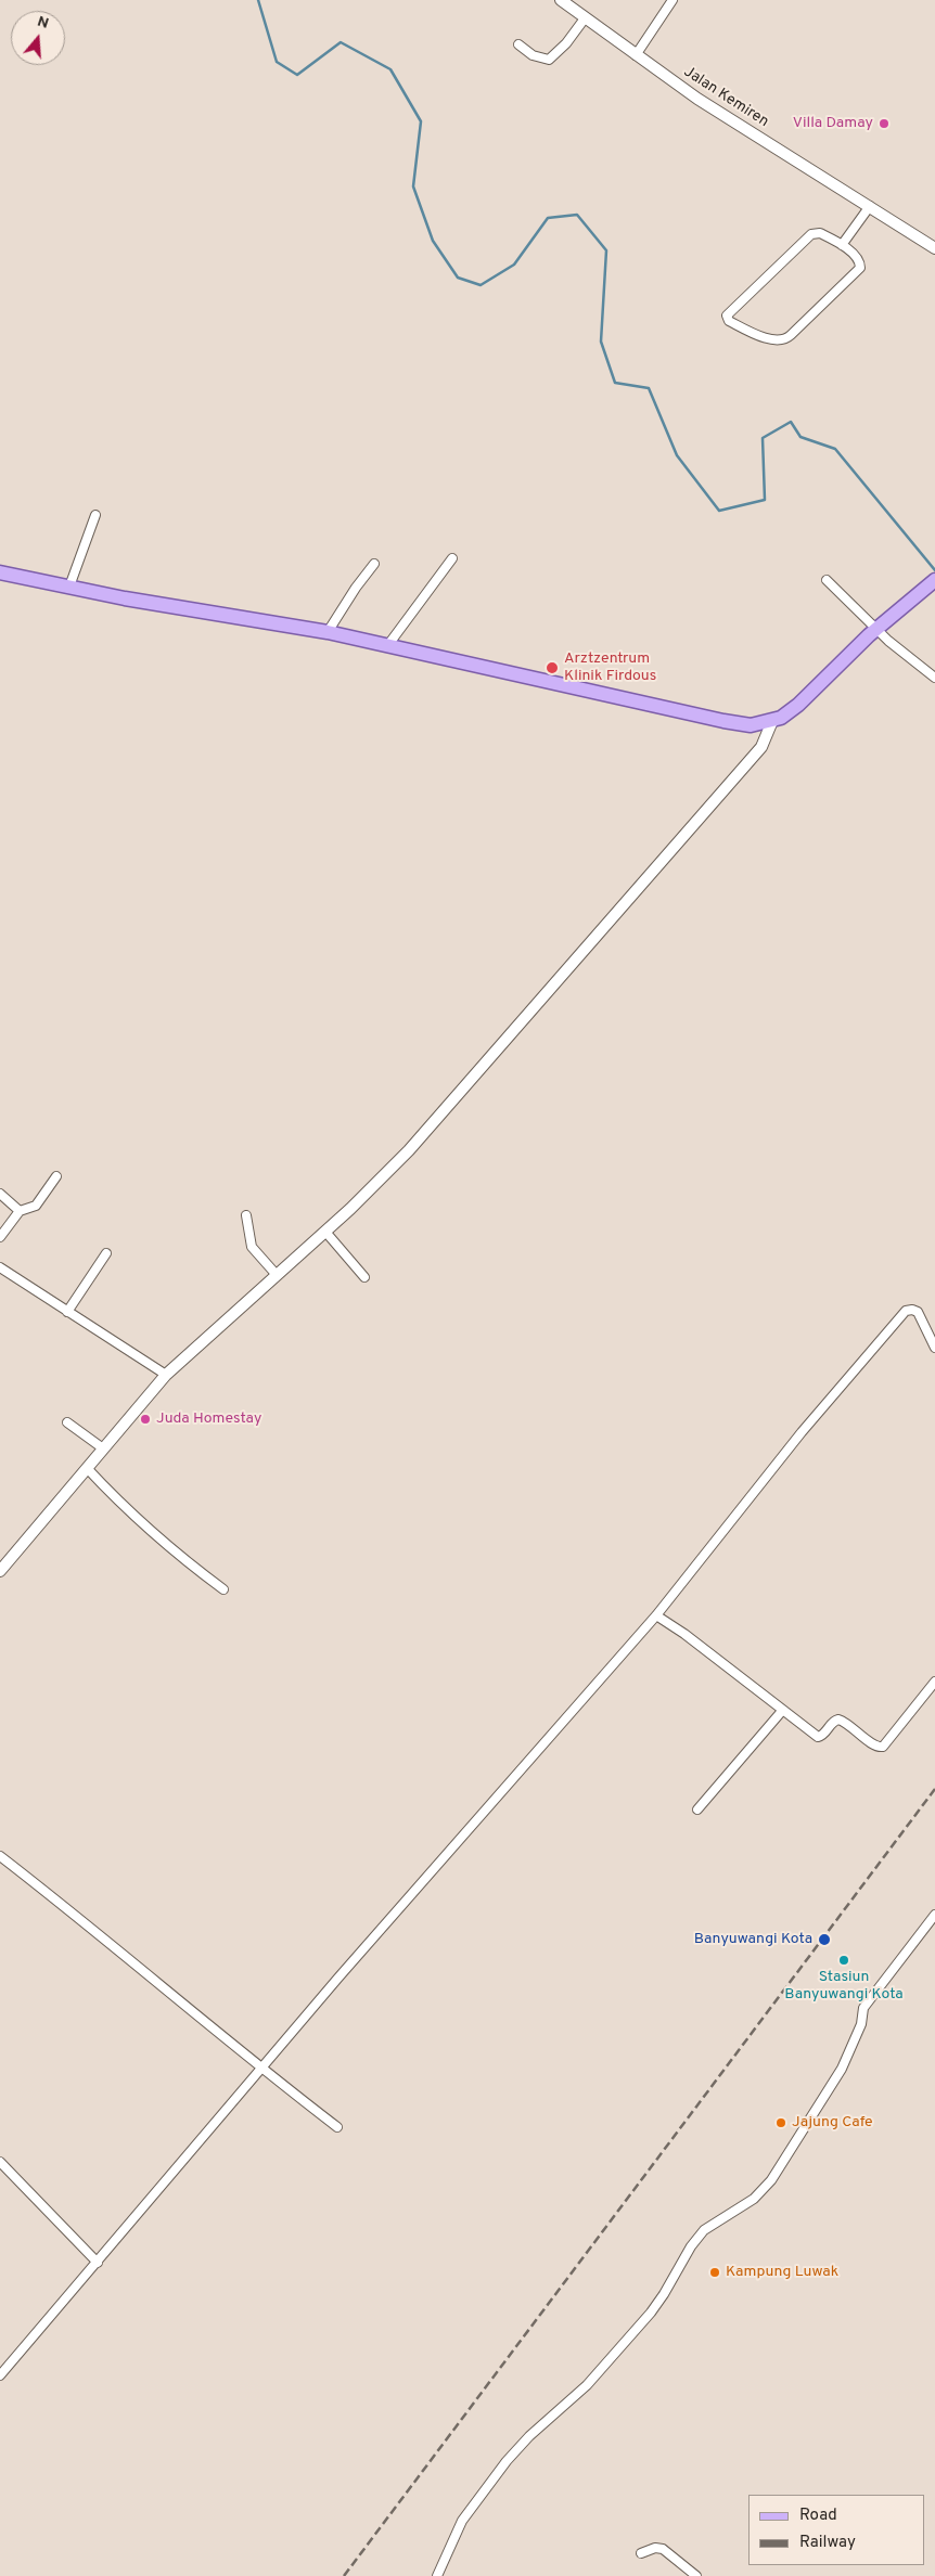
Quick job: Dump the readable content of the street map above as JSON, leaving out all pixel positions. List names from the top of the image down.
{
  "streets": {
    "street": ["Jalan Kemiren"]
  },
  "places": [
    "Villa Damay",
    "Arztzentrum Klinik Firdous",
    "Juda Homestay",
    "Banyuwangi Kota",
    "Stasiun Banyuwangi Kota",
    "Jajung Cafe",
    "Kampung Luwak"
  ],
  "legend": ["Road", "Railway"],
  "north": "top"
}
